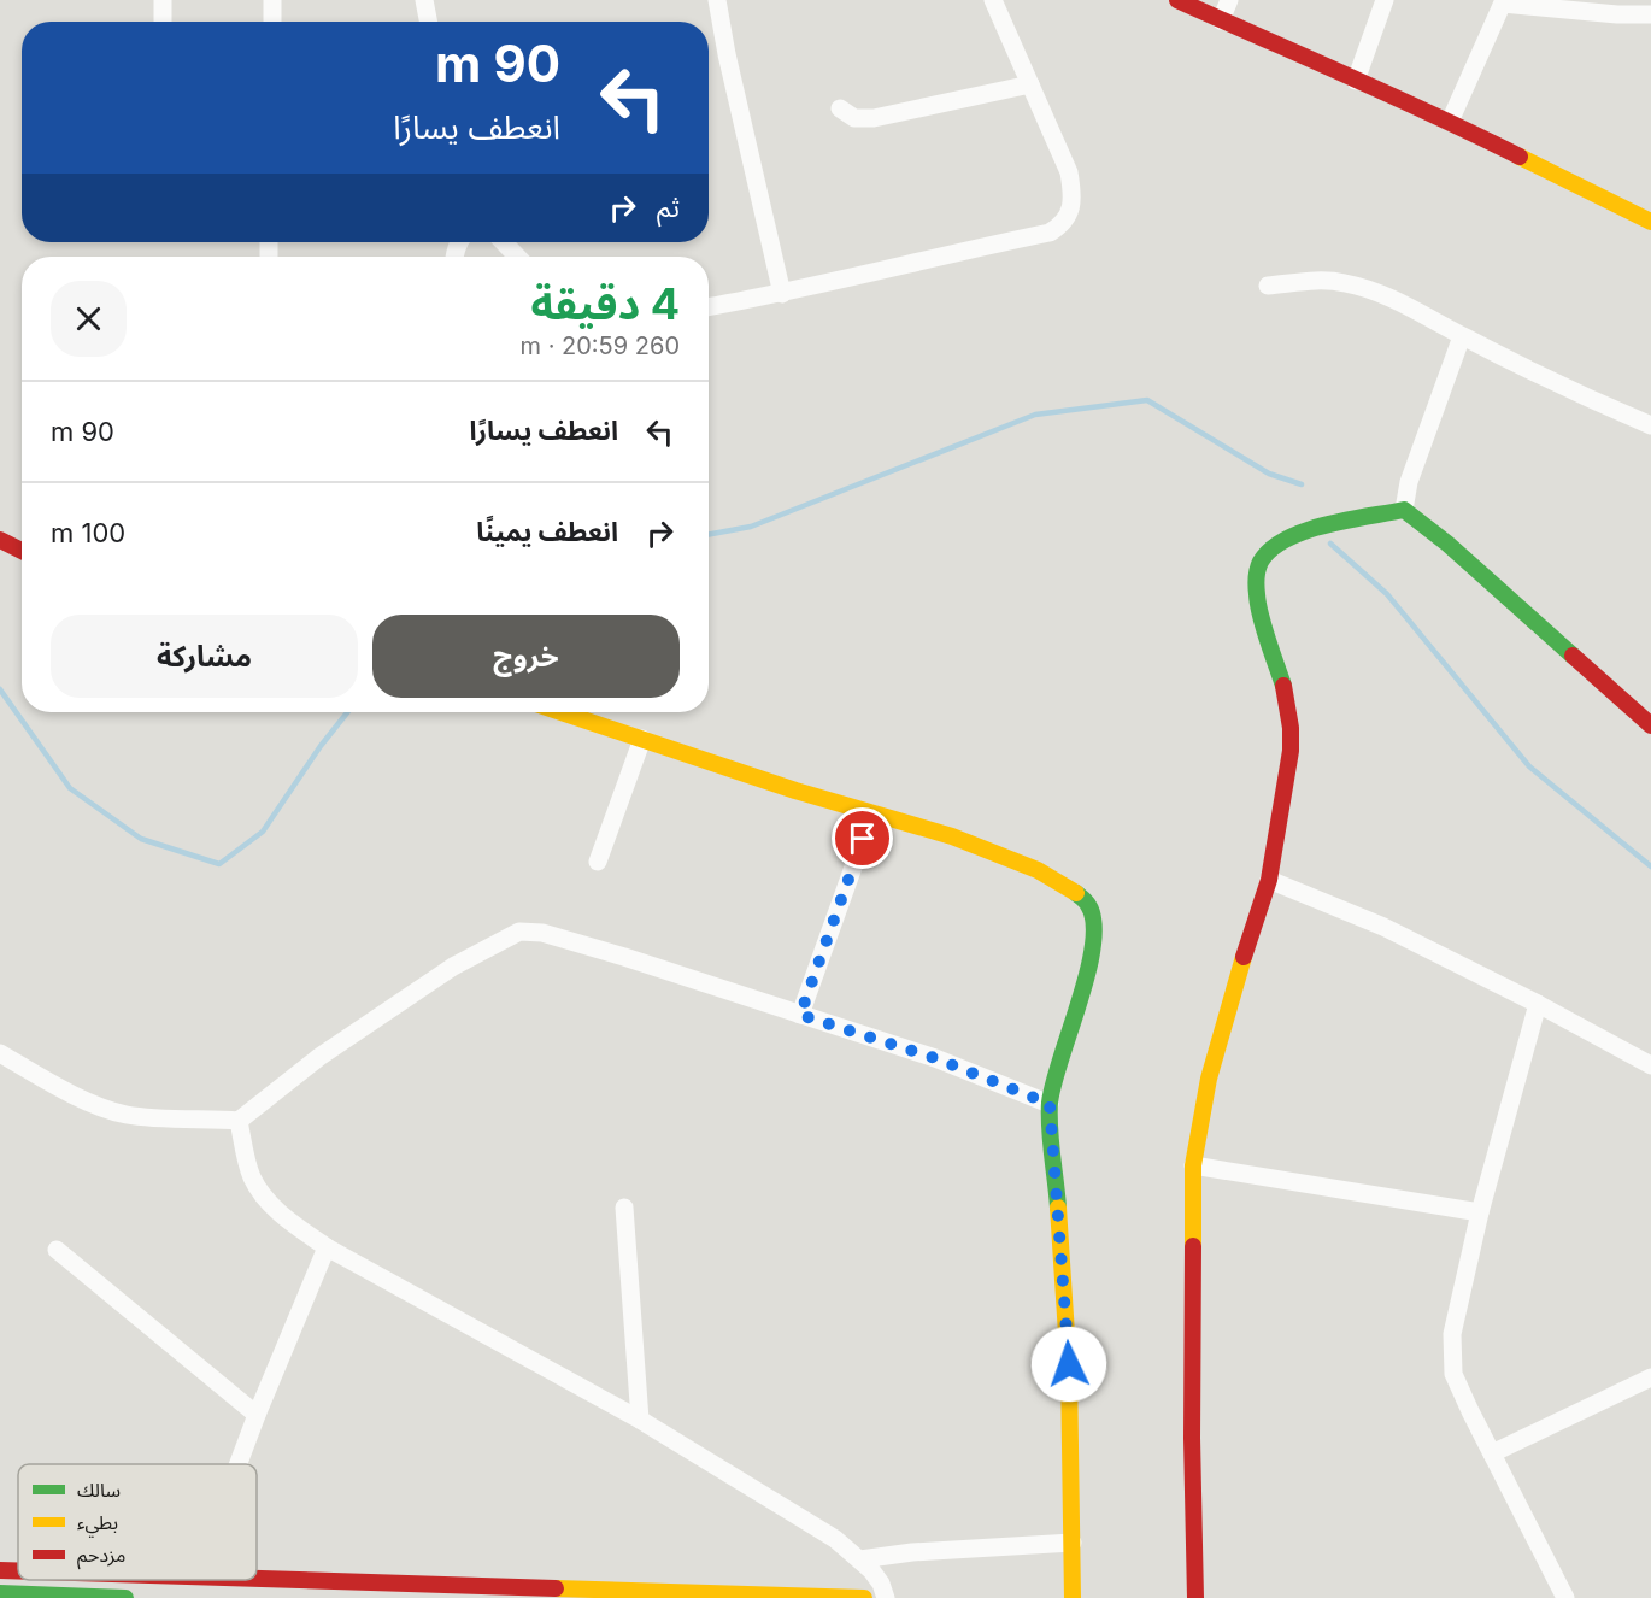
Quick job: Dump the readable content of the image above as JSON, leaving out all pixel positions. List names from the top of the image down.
{
  "legend": ["سالك", "بطيء", "مزدحم"],
  "page": {
    "turn": ["90 m", "انعطف يسارًا"],
    "then": "ثم",
    "heading": ["4 دقيقة", "260 m · 20:59"],
    "list": [
      {
        "name": "انعطف يسارًا",
        "value": "90 m"
      },
      {
        "name": "انعطف يمينًا",
        "value": "100 m"
      }
    ],
    "buttons": ["خروج", "مشاركة"]
  }
}
